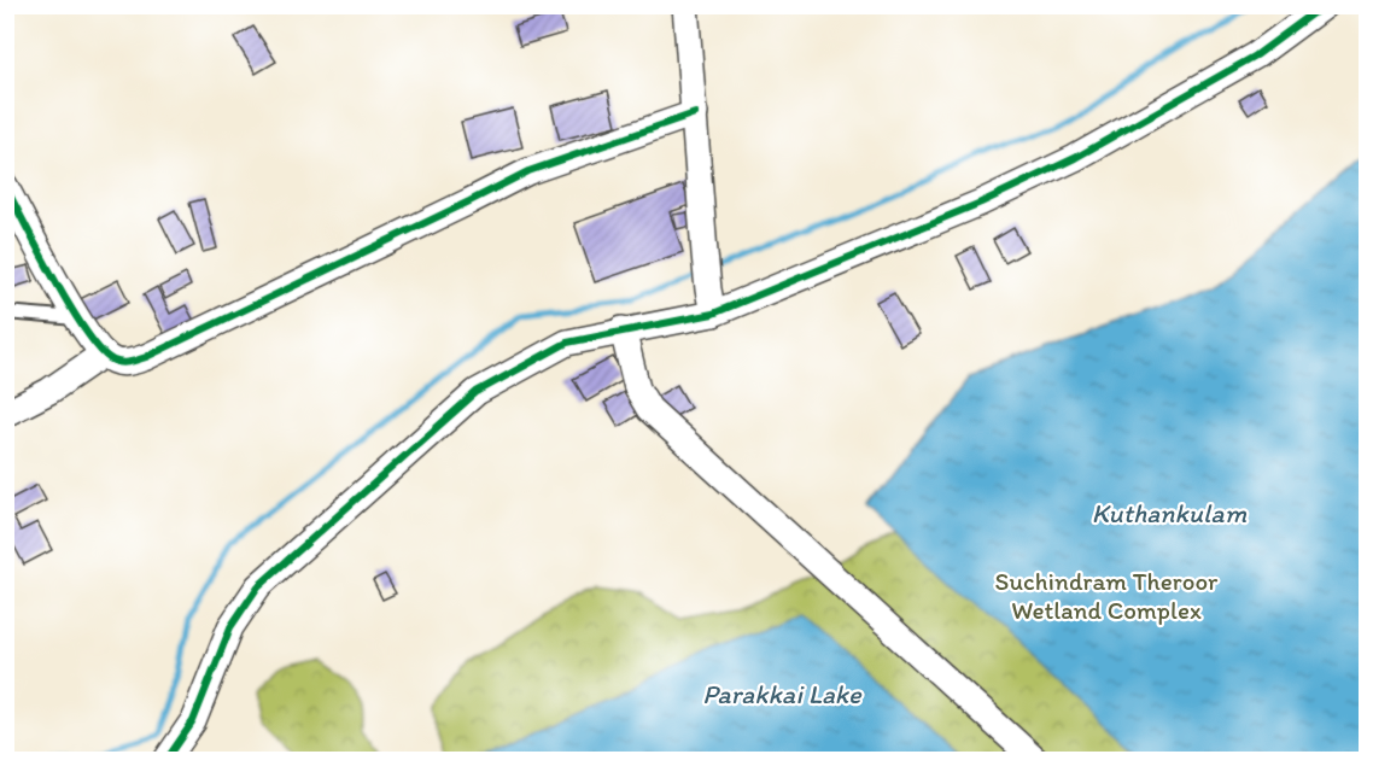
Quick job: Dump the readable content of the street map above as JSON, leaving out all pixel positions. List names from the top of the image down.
{
  "water": ["Kuthankulam", "Parakkai Lake"],
  "parks": ["Suchindram Theroor Wetland Complex"]
}
